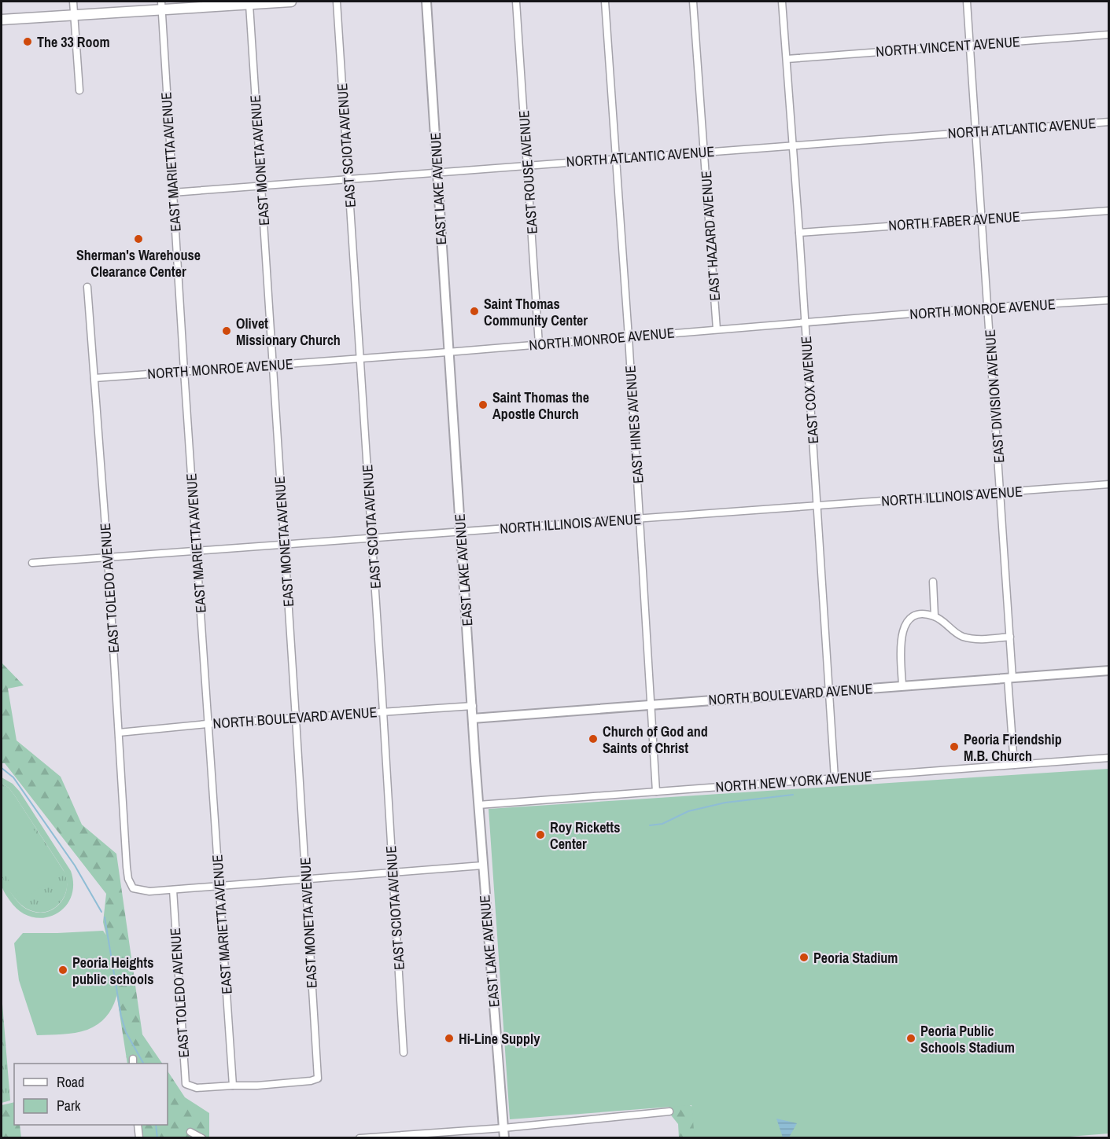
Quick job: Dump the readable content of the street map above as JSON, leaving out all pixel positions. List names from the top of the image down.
{
  "streets": {
    "street": [
      "NORTH VINCENT AVENUE",
      "NORTH ATLANTIC AVENUE",
      "EAST SCIOTA AVENUE",
      "EAST MONETA AVENUE",
      "EAST MARIETTA AVENUE",
      "EAST ROUSE AVENUE",
      "EAST LAKE AVENUE",
      "NORTH FABER AVENUE",
      "EAST HAZARD AVENUE",
      "NORTH MONROE AVENUE",
      "EAST COX AVENUE",
      "EAST DIVISION AVENUE",
      "EAST HINES AVENUE",
      "NORTH ILLINOIS AVENUE",
      "EAST TOLEDO AVENUE",
      "NORTH BOULEVARD AVENUE",
      "NORTH NEW YORK AVENUE"
    ]
  },
  "crossings": [
    ["NORTH VINCENT AVENUE", "EAST COX AVENUE"],
    ["NORTH VINCENT AVENUE", "EAST DIVISION AVENUE"],
    ["NORTH ATLANTIC AVENUE", "EAST SCIOTA AVENUE"],
    ["NORTH ATLANTIC AVENUE", "EAST MONETA AVENUE"],
    ["NORTH ATLANTIC AVENUE", "EAST MARIETTA AVENUE"],
    ["NORTH ATLANTIC AVENUE", "EAST ROUSE AVENUE"],
    ["NORTH ATLANTIC AVENUE", "EAST LAKE AVENUE"],
    ["NORTH ATLANTIC AVENUE", "EAST HAZARD AVENUE"],
    ["NORTH ATLANTIC AVENUE", "EAST COX AVENUE"],
    ["NORTH ATLANTIC AVENUE", "EAST DIVISION AVENUE"],
    ["NORTH ATLANTIC AVENUE", "EAST HINES AVENUE"],
    ["EAST SCIOTA AVENUE", "NORTH MONROE AVENUE"],
    ["EAST SCIOTA AVENUE", "NORTH ILLINOIS AVENUE"],
    ["EAST SCIOTA AVENUE", "NORTH BOULEVARD AVENUE"],
    ["EAST MONETA AVENUE", "EAST MARIETTA AVENUE"],
    ["EAST MONETA AVENUE", "NORTH MONROE AVENUE"],
    ["EAST MONETA AVENUE", "NORTH ILLINOIS AVENUE"],
    ["EAST MONETA AVENUE", "EAST TOLEDO AVENUE"],
    ["EAST MONETA AVENUE", "NORTH BOULEVARD AVENUE"],
    ["EAST MARIETTA AVENUE", "NORTH MONROE AVENUE"],
    ["EAST MARIETTA AVENUE", "NORTH ILLINOIS AVENUE"],
    ["EAST MARIETTA AVENUE", "EAST TOLEDO AVENUE"],
    ["EAST MARIETTA AVENUE", "NORTH BOULEVARD AVENUE"],
    ["EAST ROUSE AVENUE", "NORTH MONROE AVENUE"],
    ["EAST LAKE AVENUE", "NORTH MONROE AVENUE"],
    ["EAST LAKE AVENUE", "NORTH ILLINOIS AVENUE"],
    ["EAST LAKE AVENUE", "NORTH BOULEVARD AVENUE"],
    ["EAST LAKE AVENUE", "NORTH NEW YORK AVENUE"],
    ["NORTH FABER AVENUE", "EAST COX AVENUE"],
    ["NORTH FABER AVENUE", "EAST DIVISION AVENUE"],
    ["EAST HAZARD AVENUE", "NORTH MONROE AVENUE"],
    ["NORTH MONROE AVENUE", "EAST COX AVENUE"],
    ["NORTH MONROE AVENUE", "EAST DIVISION AVENUE"],
    ["NORTH MONROE AVENUE", "EAST HINES AVENUE"],
    ["NORTH MONROE AVENUE", "EAST TOLEDO AVENUE"],
    ["EAST COX AVENUE", "NORTH ILLINOIS AVENUE"],
    ["EAST COX AVENUE", "NORTH BOULEVARD AVENUE"],
    ["EAST COX AVENUE", "NORTH NEW YORK AVENUE"],
    ["EAST DIVISION AVENUE", "NORTH ILLINOIS AVENUE"],
    ["EAST DIVISION AVENUE", "NORTH BOULEVARD AVENUE"],
    ["EAST DIVISION AVENUE", "NORTH NEW YORK AVENUE"],
    ["EAST HINES AVENUE", "NORTH ILLINOIS AVENUE"],
    ["EAST HINES AVENUE", "NORTH BOULEVARD AVENUE"],
    ["EAST HINES AVENUE", "NORTH NEW YORK AVENUE"],
    ["NORTH ILLINOIS AVENUE", "EAST TOLEDO AVENUE"],
    ["EAST TOLEDO AVENUE", "NORTH BOULEVARD AVENUE"]
  ],
  "places": [
    "The 33 Room",
    "Sherman's Warehouse Clearance Center",
    "Saint Thomas Community Center",
    "Olivet Missionary Church",
    "Saint Thomas the Apostle Church",
    "Church of God and Saints of Christ",
    "Peoria Friendship M.B. Church",
    "Roy Ricketts Center",
    "Peoria Stadium",
    "Peoria Heights public schools",
    "Hi-Line Supply",
    "Peoria Public Schools Stadium"
  ],
  "legend": ["Road", "Park"]
}
